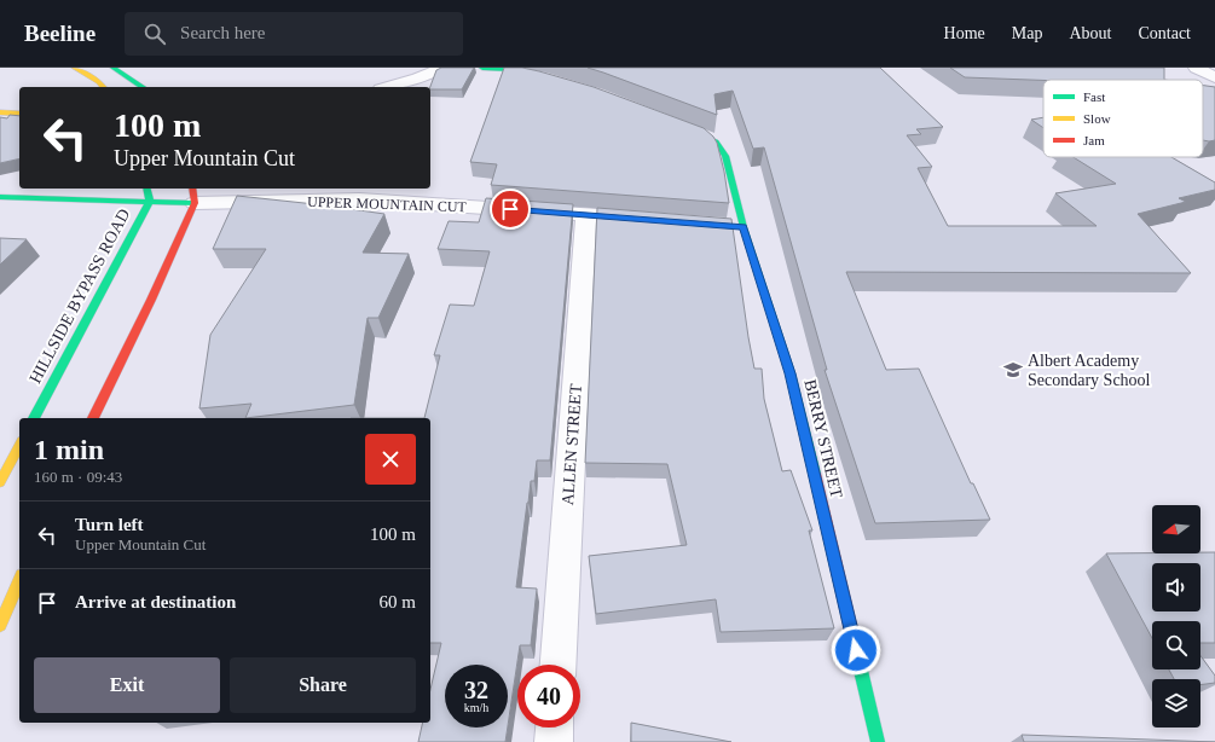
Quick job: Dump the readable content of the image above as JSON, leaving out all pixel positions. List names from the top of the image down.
{
  "streets": {
    "street": [
      "UPPER MOUNTAIN CUT",
      "HILLSIDE BYPASS ROAD",
      "BERRY STREET",
      "ALLEN STREET"
    ]
  },
  "crossings": [
    ["UPPER MOUNTAIN CUT", "HILLSIDE BYPASS ROAD"],
    ["UPPER MOUNTAIN CUT", "ALLEN STREET"]
  ],
  "places": {
    "school or university": ["Albert Academy Secondary School"]
  },
  "legend": ["Fast", "Slow", "Jam"],
  "north": "left",
  "page": {
    "header": "Beeline",
    "search": "Search here",
    "nav": [
      "Home",
      "Map",
      "About",
      "Contact"
    ],
    "turn": ["100 m", "Upper Mountain Cut"],
    "heading": ["1 min", "160 m · 09:43"],
    "list": [
      {
        "name": "Turn left",
        "note": "Upper Mountain Cut",
        "value": "100 m"
      },
      {
        "name": "Arrive at destination",
        "value": "60 m"
      }
    ],
    "buttons": ["Exit", "Share"],
    "speed": "32 km/h",
    "limit": "40"
  }
}
